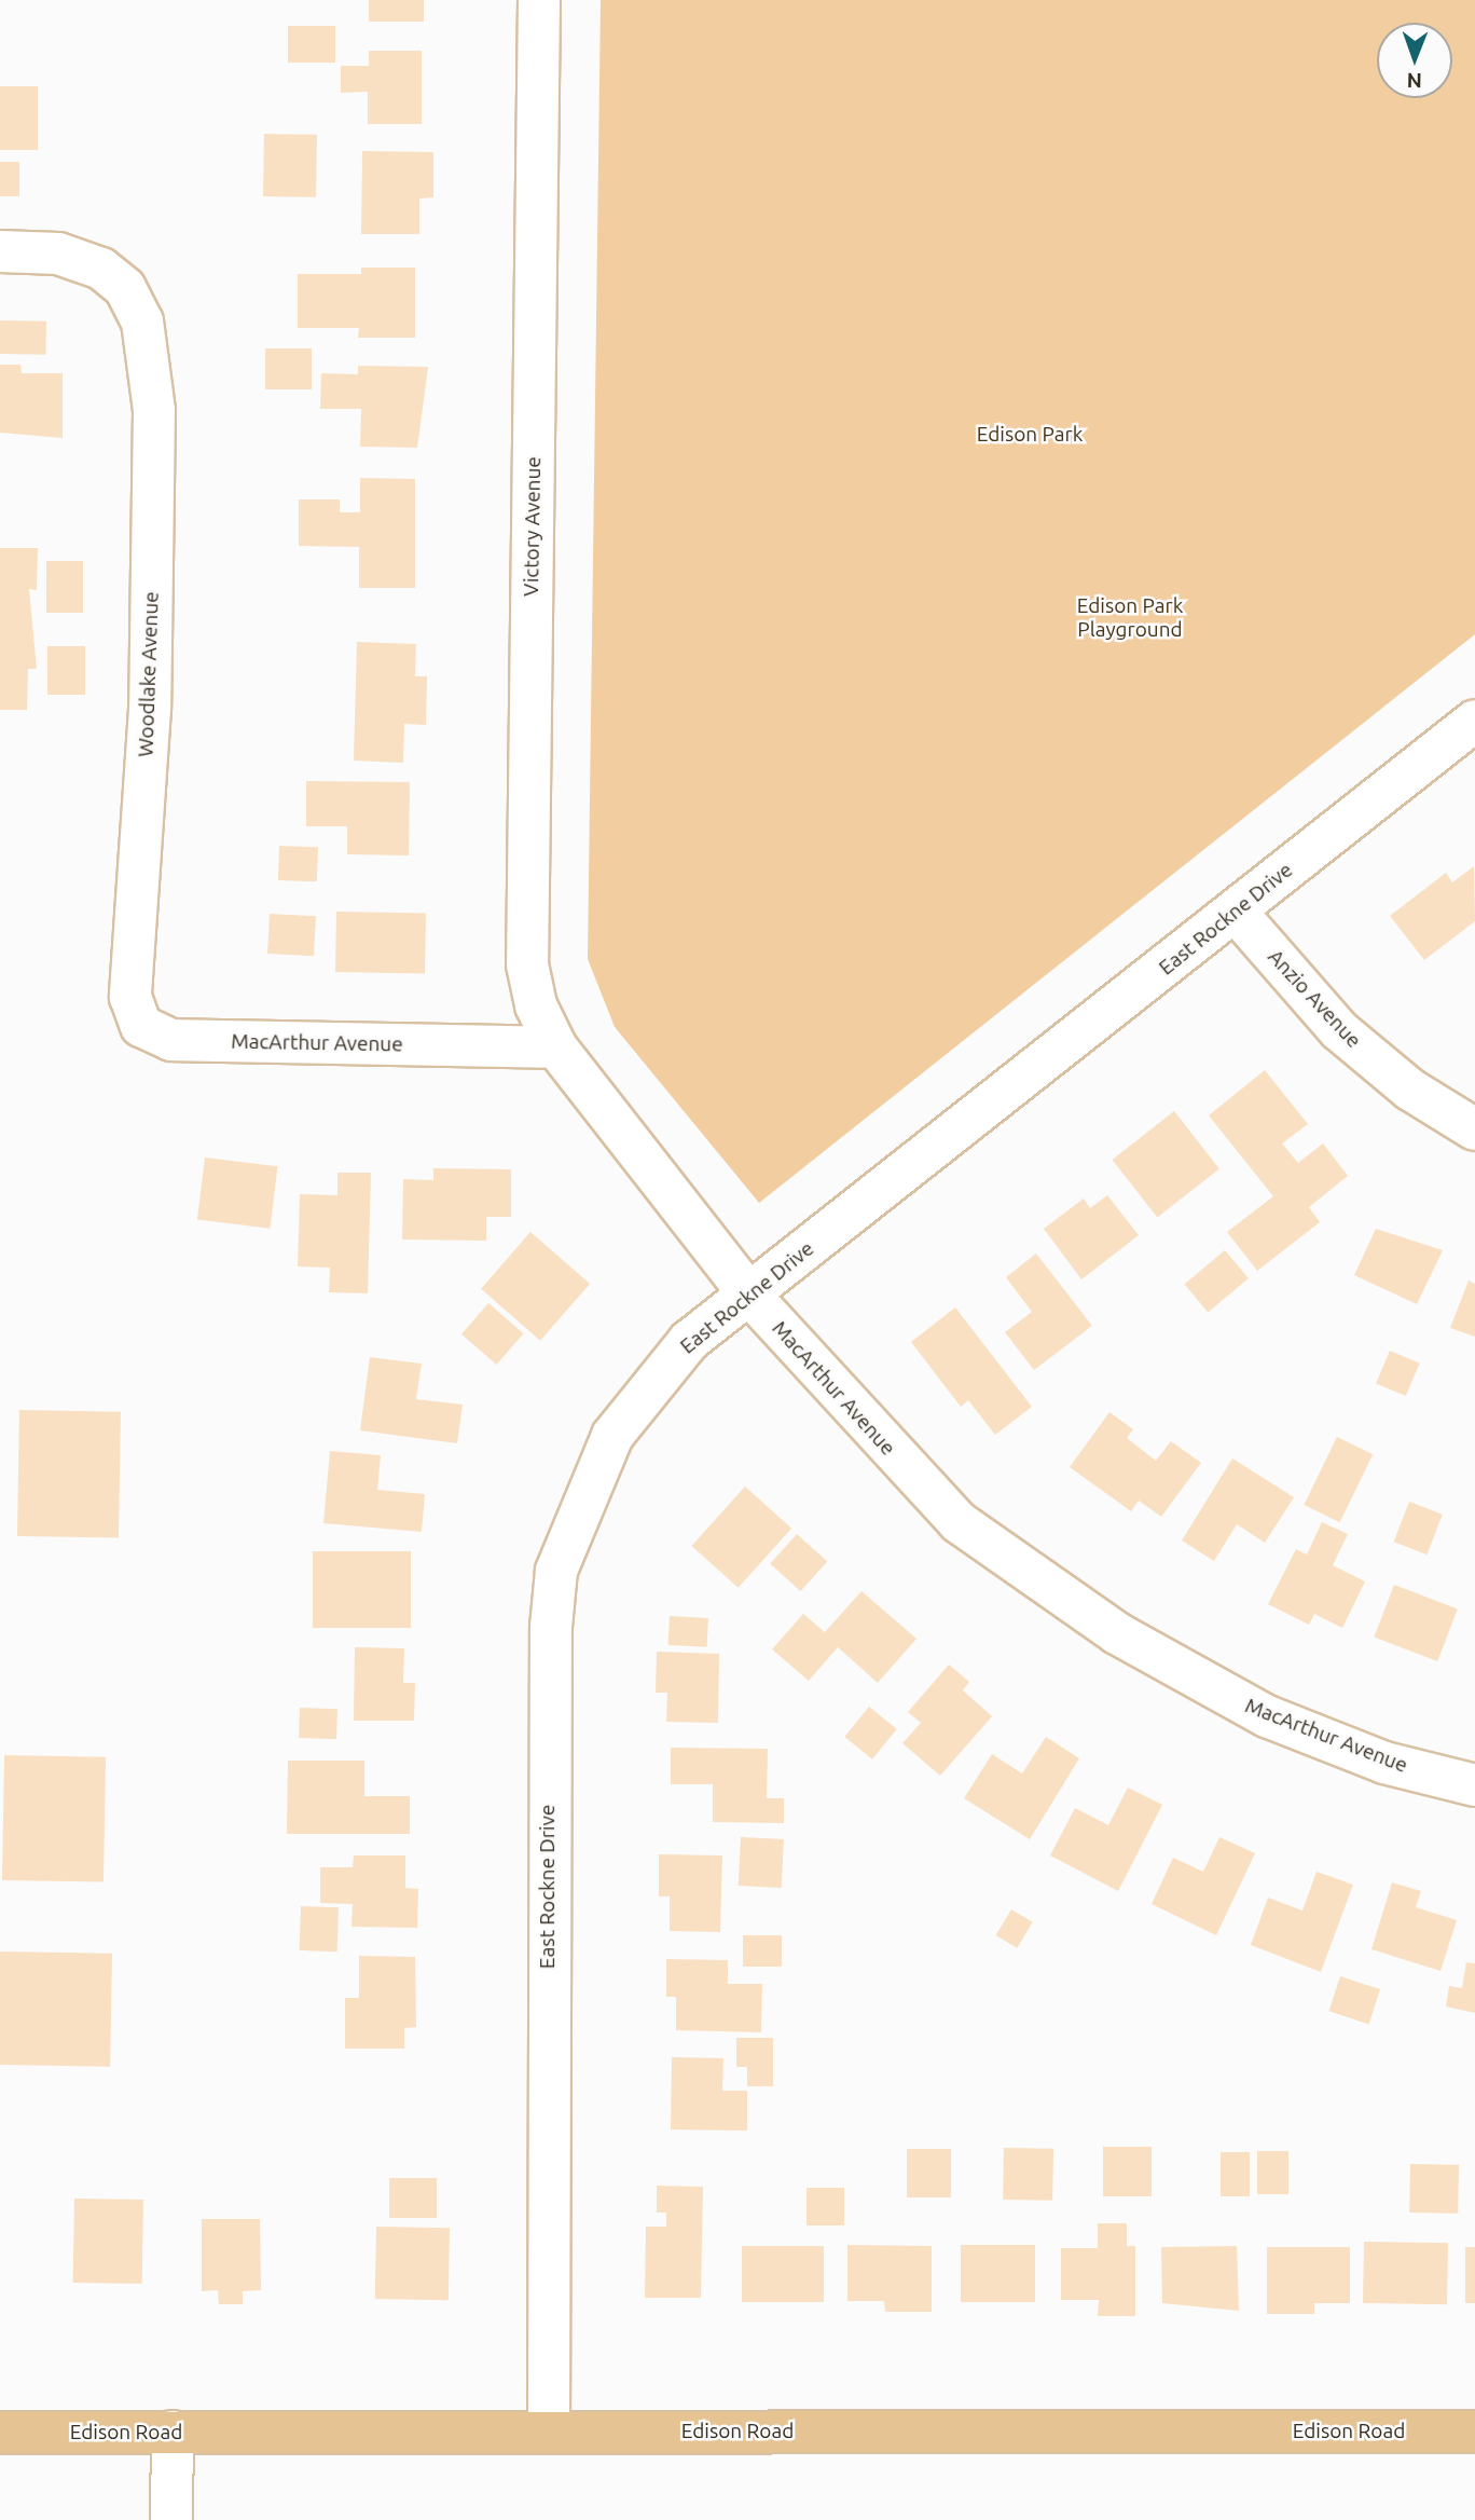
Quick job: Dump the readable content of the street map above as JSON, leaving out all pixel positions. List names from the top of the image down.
{
  "streets": {
    "main road": ["Edison Road"],
    "street": [
      "Victory Avenue",
      "Woodlake Avenue",
      "East Rockne Drive",
      "Anzio Avenue",
      "MacArthur Avenue"
    ]
  },
  "crossings": [
    ["Victory Avenue", "MacArthur Avenue"],
    ["Woodlake Avenue", "MacArthur Avenue"],
    ["East Rockne Drive", "Anzio Avenue"],
    ["East Rockne Drive", "MacArthur Avenue"],
    ["East Rockne Drive", "Edison Road"]
  ],
  "parks": ["Edison Park", "Edison Park Playground"],
  "north": "bottom"
}
